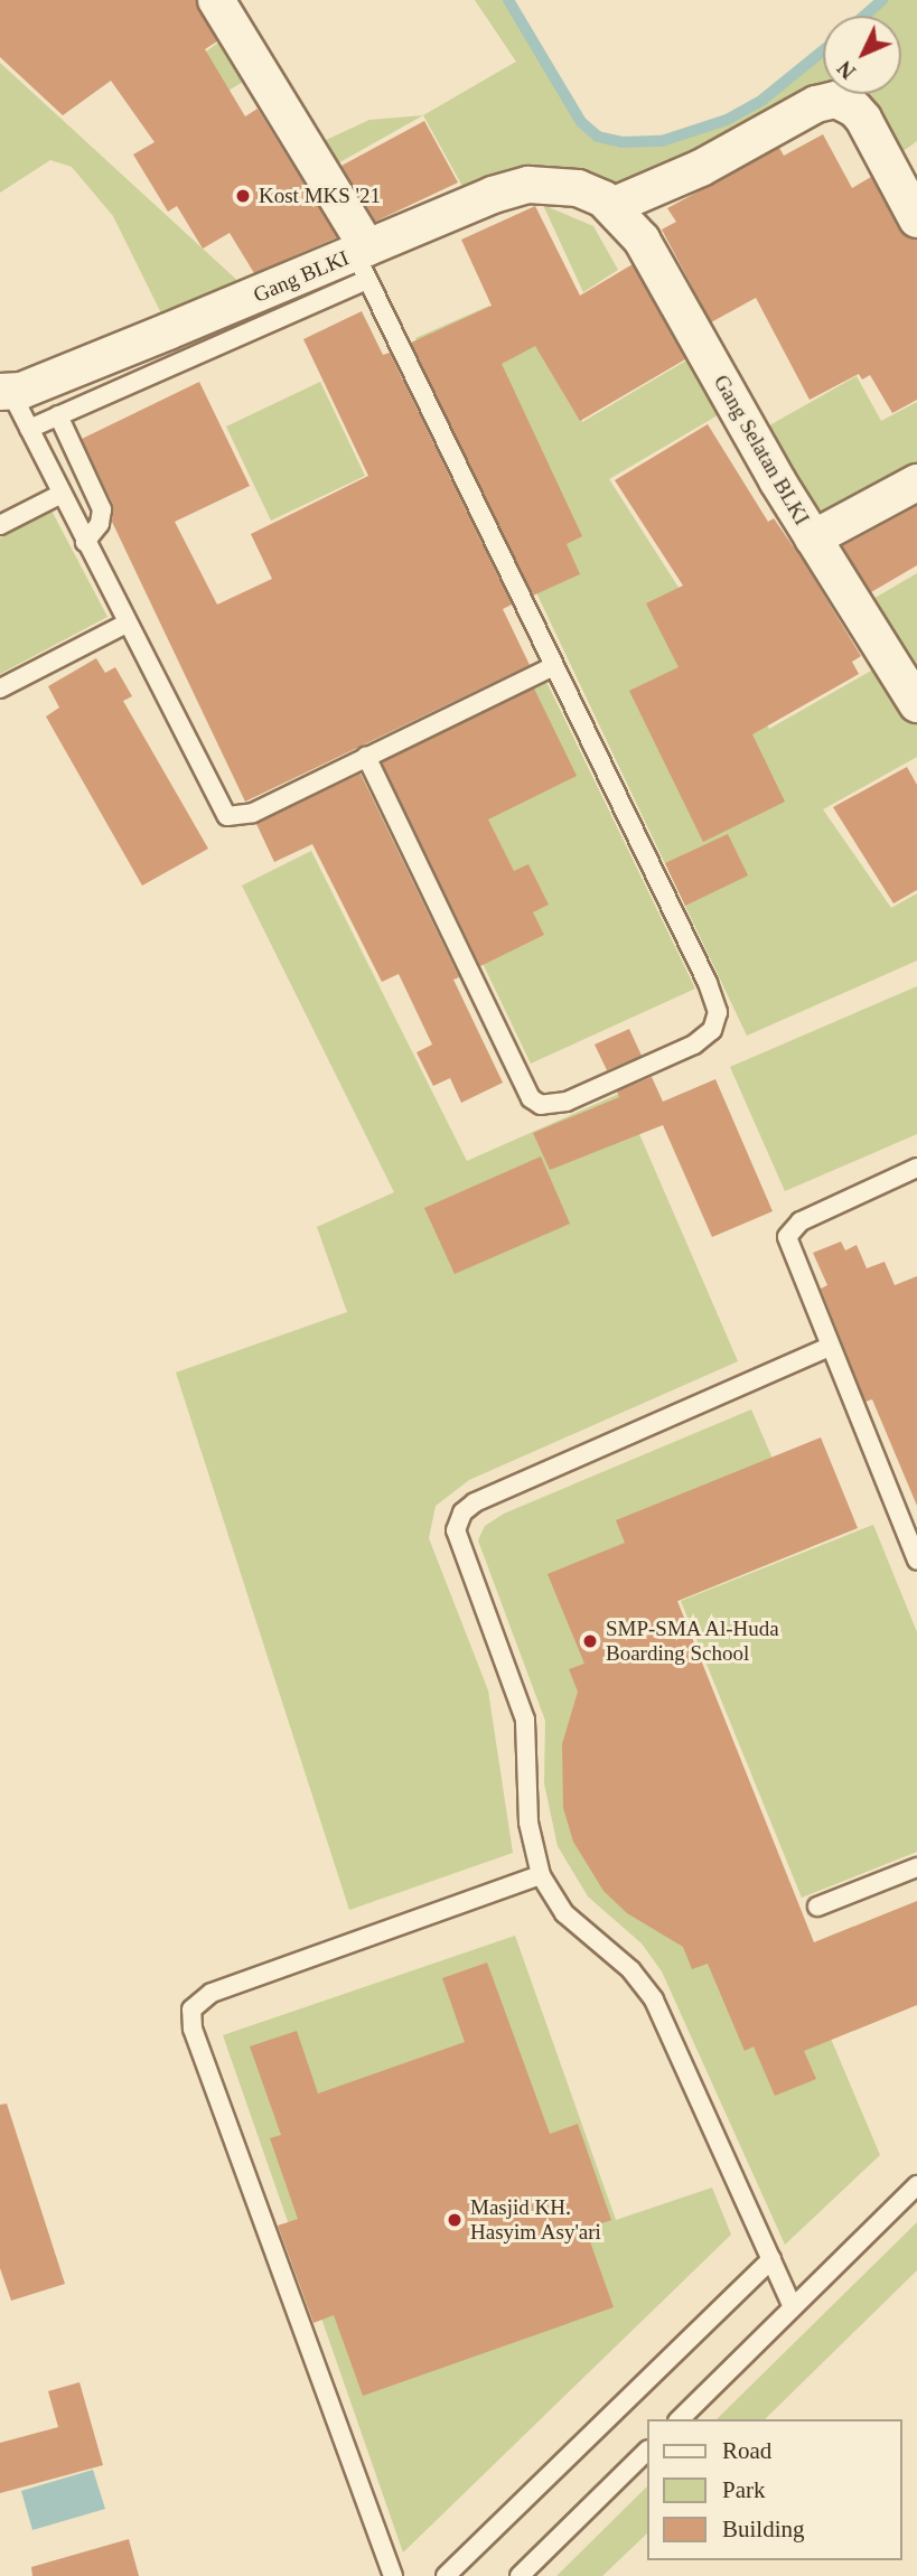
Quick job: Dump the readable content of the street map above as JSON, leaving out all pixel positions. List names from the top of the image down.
{
  "streets": {
    "street": ["Gang BLKI", "Gang Selatan BLKI"]
  },
  "crossings": [
    ["Gang BLKI", "Gang Selatan BLKI"]
  ],
  "places": ["Kost MKS '21", "SMP-SMA Al-Huda Boarding School", "Masjid KH. Hasyim Asy'ari"],
  "legend": ["Road", "Park", "Building"],
  "north": "bottom left"
}
